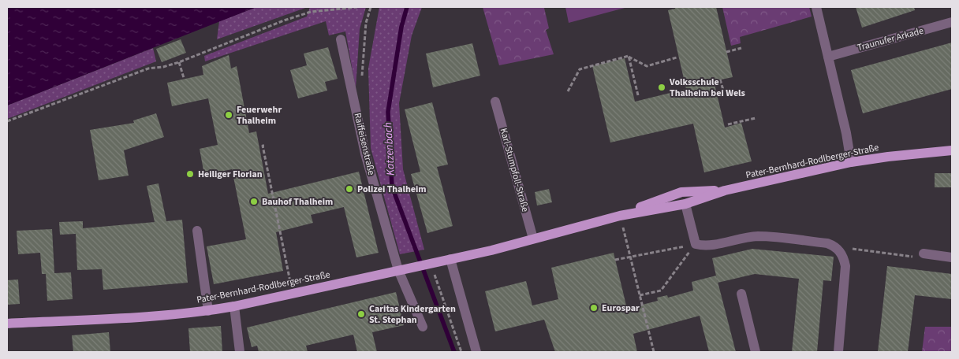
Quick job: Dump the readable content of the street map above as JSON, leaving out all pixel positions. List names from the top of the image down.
{
  "streets": {
    "main road": ["Pater-Bernhard-Rodlberger-Straße"],
    "street": ["Traunufer Arkade", "Raiffeisenstraße", "Karl-Stumpfoll-Straße"]
  },
  "crossings": [
    ["Raiffeisenstraße", "Pater-Bernhard-Rodlberger-Straße"],
    ["Pater-Bernhard-Rodlberger-Straße", "Karl-Stumpfoll-Straße"]
  ],
  "water": ["Katzenbach"],
  "places": [
    "Volksschule Thalheim bei Wels",
    "Feuerwehr Thalheim",
    "Heiliger Florian",
    "Polizei Thalheim",
    "Bauhof Thalheim",
    "Eurospar",
    "Caritas Kindergarten St. Stephan"
  ]
}
